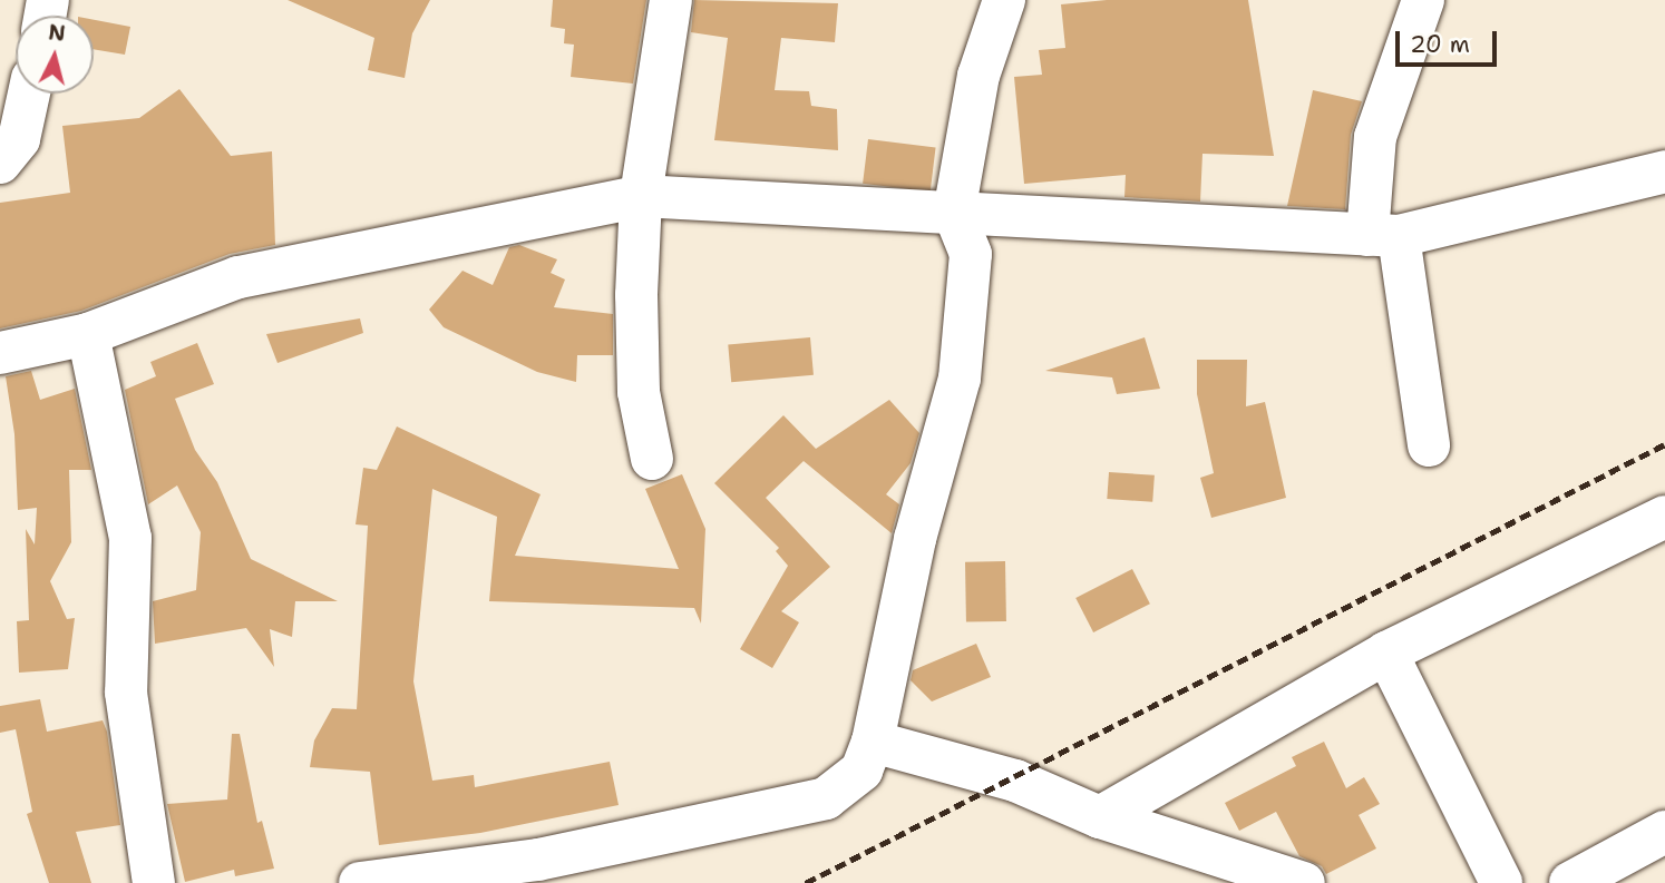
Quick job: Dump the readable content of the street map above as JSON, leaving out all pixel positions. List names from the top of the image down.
{
  "scale_bar": "20 m",
  "north": "top"
}
